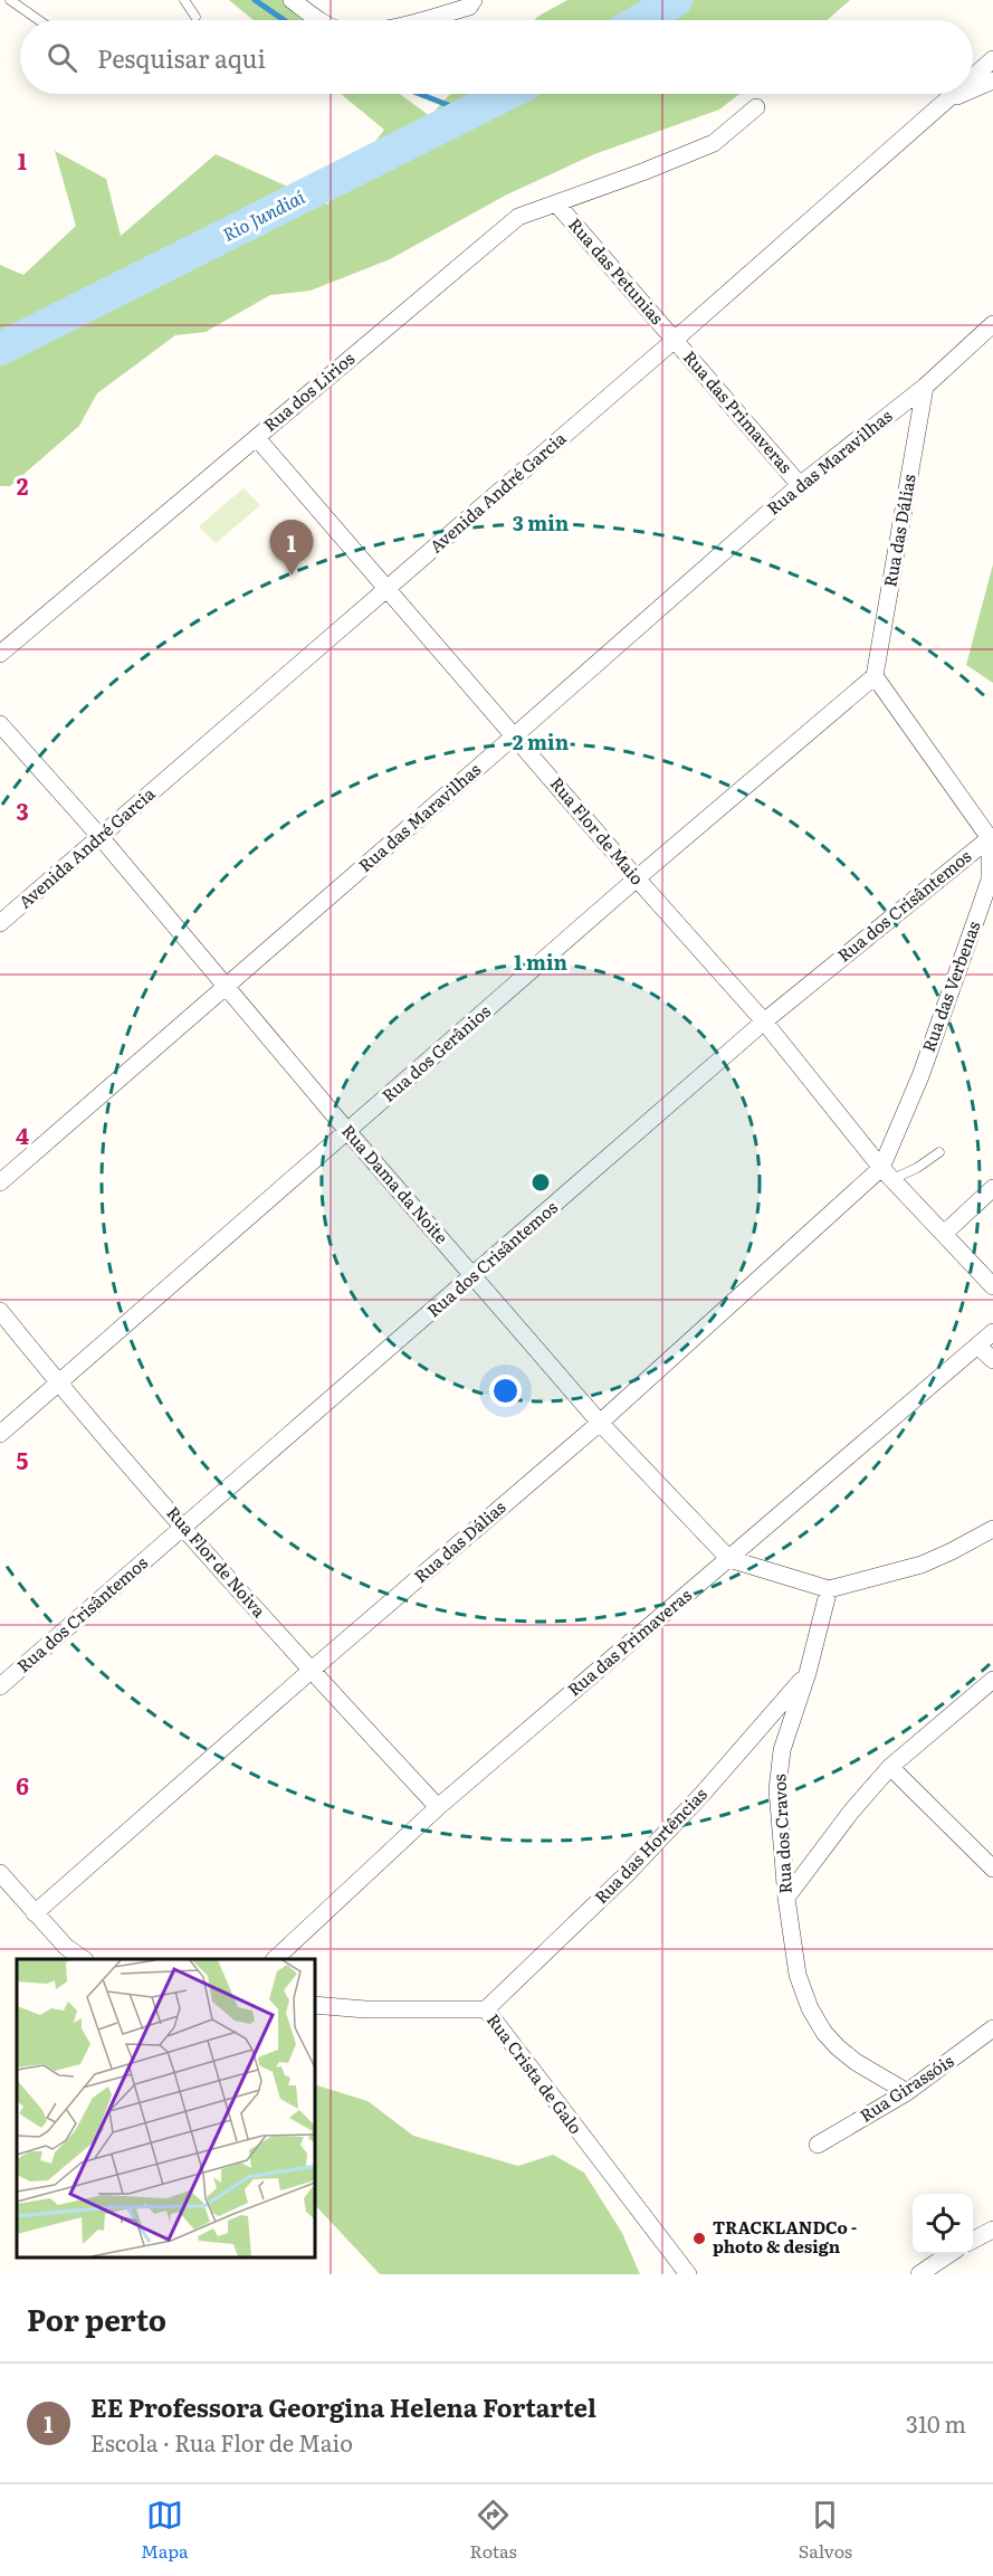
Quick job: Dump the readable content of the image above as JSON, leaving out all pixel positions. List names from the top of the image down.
{
  "streets": {
    "street": [
      "Rua das Petunias",
      "Rua dos Lirios",
      "Rua das Primaveras",
      "Rua das Maravilhas",
      "Avenida André Garcia",
      "Rua das Dálias",
      "Rua Flor de Maio",
      "Rua dos Crisântemos",
      "Rua das Verbenas",
      "Rua dos Gerânios",
      "Rua Dama da Noite",
      "Rua Flor de Noiva",
      "Rua dos Cravos",
      "Rua das Hortências",
      "Rua Crista de Galo",
      "Rua Girassóis"
    ]
  },
  "crossings": [
    ["Rua das Petunias", "Rua dos Lirios"],
    ["Rua das Petunias", "Rua das Primaveras"],
    ["Rua das Petunias", "Avenida André Garcia"],
    ["Rua dos Lirios", "Rua Flor de Maio"],
    ["Rua das Primaveras", "Rua das Maravilhas"],
    ["Rua das Primaveras", "Avenida André Garcia"],
    ["Rua das Primaveras", "Rua Dama da Noite"],
    ["Rua das Primaveras", "Rua Flor de Noiva"],
    ["Rua das Maravilhas", "Rua das Dálias"],
    ["Rua das Maravilhas", "Rua Flor de Maio"],
    ["Rua das Maravilhas", "Rua Dama da Noite"],
    ["Avenida André Garcia", "Rua Flor de Maio"],
    ["Avenida André Garcia", "Rua Dama da Noite"],
    ["Rua das Dálias", "Rua Flor de Maio"],
    ["Rua das Dálias", "Rua das Verbenas"],
    ["Rua das Dálias", "Rua dos Gerânios"],
    ["Rua das Dálias", "Rua Dama da Noite"],
    ["Rua das Dálias", "Rua Flor de Noiva"],
    ["Rua Flor de Maio", "Rua dos Crisântemos"],
    ["Rua Flor de Maio", "Rua das Verbenas"],
    ["Rua Flor de Maio", "Rua dos Gerânios"],
    ["Rua dos Crisântemos", "Rua das Verbenas"],
    ["Rua dos Crisântemos", "Rua Dama da Noite"],
    ["Rua dos Crisântemos", "Rua Flor de Noiva"],
    ["Rua dos Gerânios", "Rua Dama da Noite"],
    ["Rua dos Gerânios", "Rua Flor de Noiva"],
    ["Rua Dama da Noite", "Rua dos Cravos"],
    ["Rua dos Cravos", "Rua das Hortências"],
    ["Rua dos Cravos", "Rua Girassóis"],
    ["Rua das Hortências", "Rua Crista de Galo"]
  ],
  "water": ["Rio Jundiaí"],
  "places": ["TRACKLANDCo - photo & design"],
  "page": {
    "search": "Pesquisar aqui",
    "pins": "1",
    "heading": "Por perto",
    "list": [
      {
        "mark": "1",
        "name": "EE Professora Georgina Helena Fortartel",
        "note": "Escola · Rua Flor de Maio",
        "value": "310 m"
      }
    ],
    "nav": ["Mapa", "Rotas", "Salvos"]
  },
  "grid": {
    "rows": [
      "1",
      "2",
      "3",
      "4",
      "5",
      "6"
    ]
  },
  "rings": ["3 min", "2 min", "1 min"]
}
